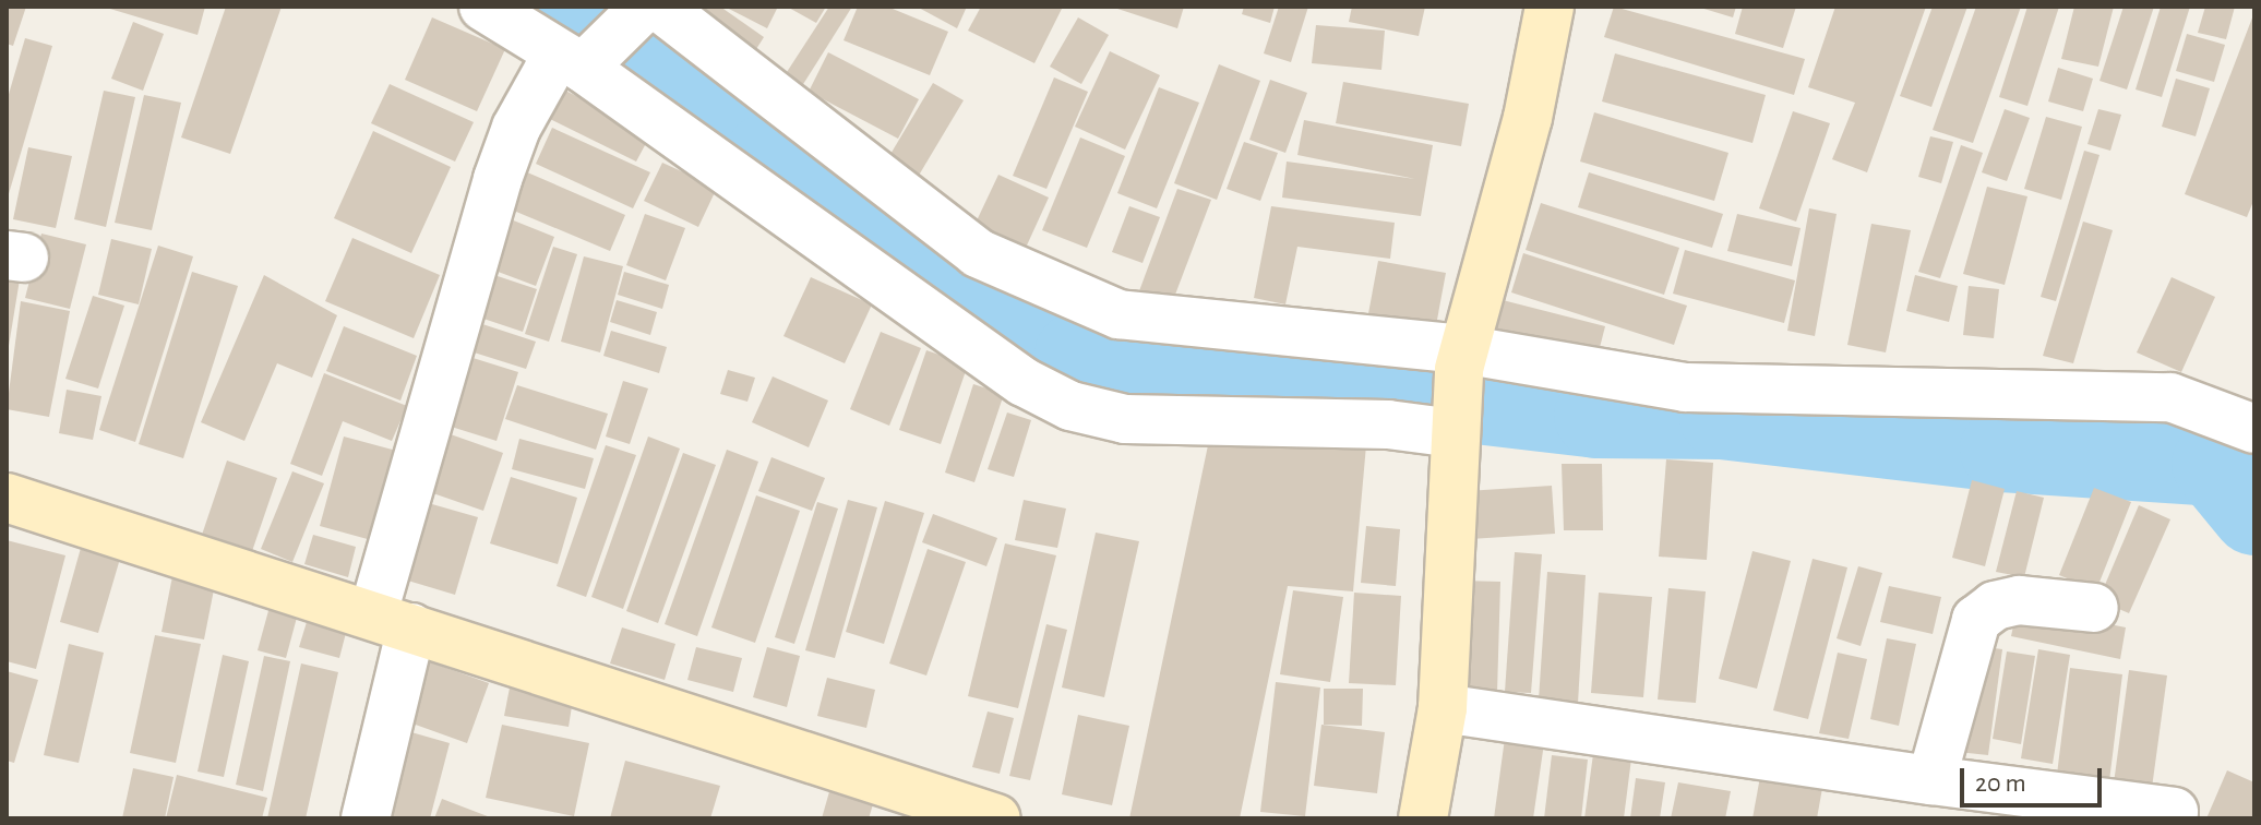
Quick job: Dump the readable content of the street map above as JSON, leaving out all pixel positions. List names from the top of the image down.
{
  "scale_bar": "20 m"
}
